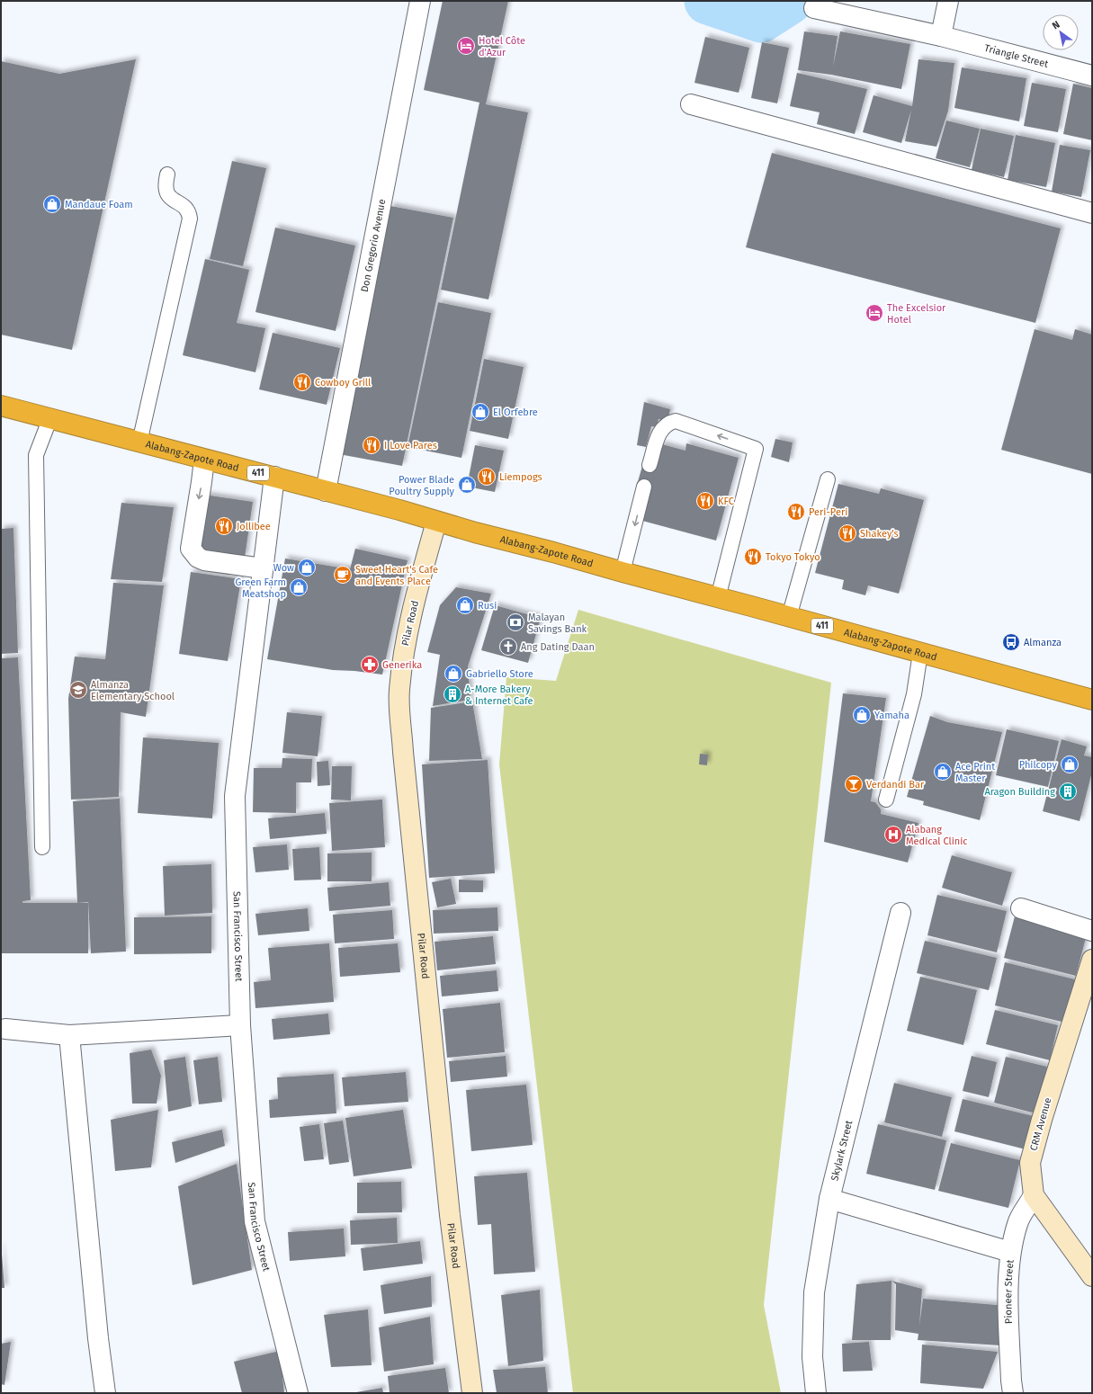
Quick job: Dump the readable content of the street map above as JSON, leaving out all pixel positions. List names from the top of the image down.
{
  "streets": {
    "highway": ["Alabang-Zapote Road", "411"],
    "street": [
      "Triangle Street",
      "Don Gregorio Avenue",
      "Pilar Road",
      "San Francisco Street",
      "CRM Avenue",
      "Skylark Street",
      "Pioneer Street"
    ]
  },
  "crossings": [
    ["Don Gregorio Avenue", "Alabang-Zapote Road"],
    ["Alabang-Zapote Road", "Pilar Road"],
    ["Alabang-Zapote Road", "San Francisco Street"],
    ["CRM Avenue", "Pioneer Street"]
  ],
  "places": {
    "hotel": ["Hotel Côte d'Azur", "The Excelsior Hotel"],
    "shop": [
      "Mandaue Foam",
      "El Orfebre",
      "Power Blade Poultry Supply",
      "Wow",
      "Green Farm Meatshop",
      "Rusi",
      "Gabriello Store",
      "Yamaha",
      "Philcopy",
      "Ace Print Master"
    ],
    "restaurant": [
      "Cowboy Grill",
      "I Love Pares",
      "Liempogs",
      "KFC",
      "Peri-Peri",
      "Jollibee",
      "Shakey's",
      "Tokyo Tokyo"
    ],
    "cafe": ["Sweet Heart's Cafe and Events Place"],
    "bank": ["Malayan Savings Bank"],
    "bus stop": ["Almanza"],
    "church": ["Ang Dating Daan"],
    "pharmacy": ["Generika"],
    "school or university": ["Almanza Elementary School"],
    "building": ["A-More Bakery & Internet Cafe", "Aragon Building"],
    "bar": ["Verdandi Bar"],
    "hospital": ["Alabang Medical Clinic"]
  },
  "north": "top left"
}
